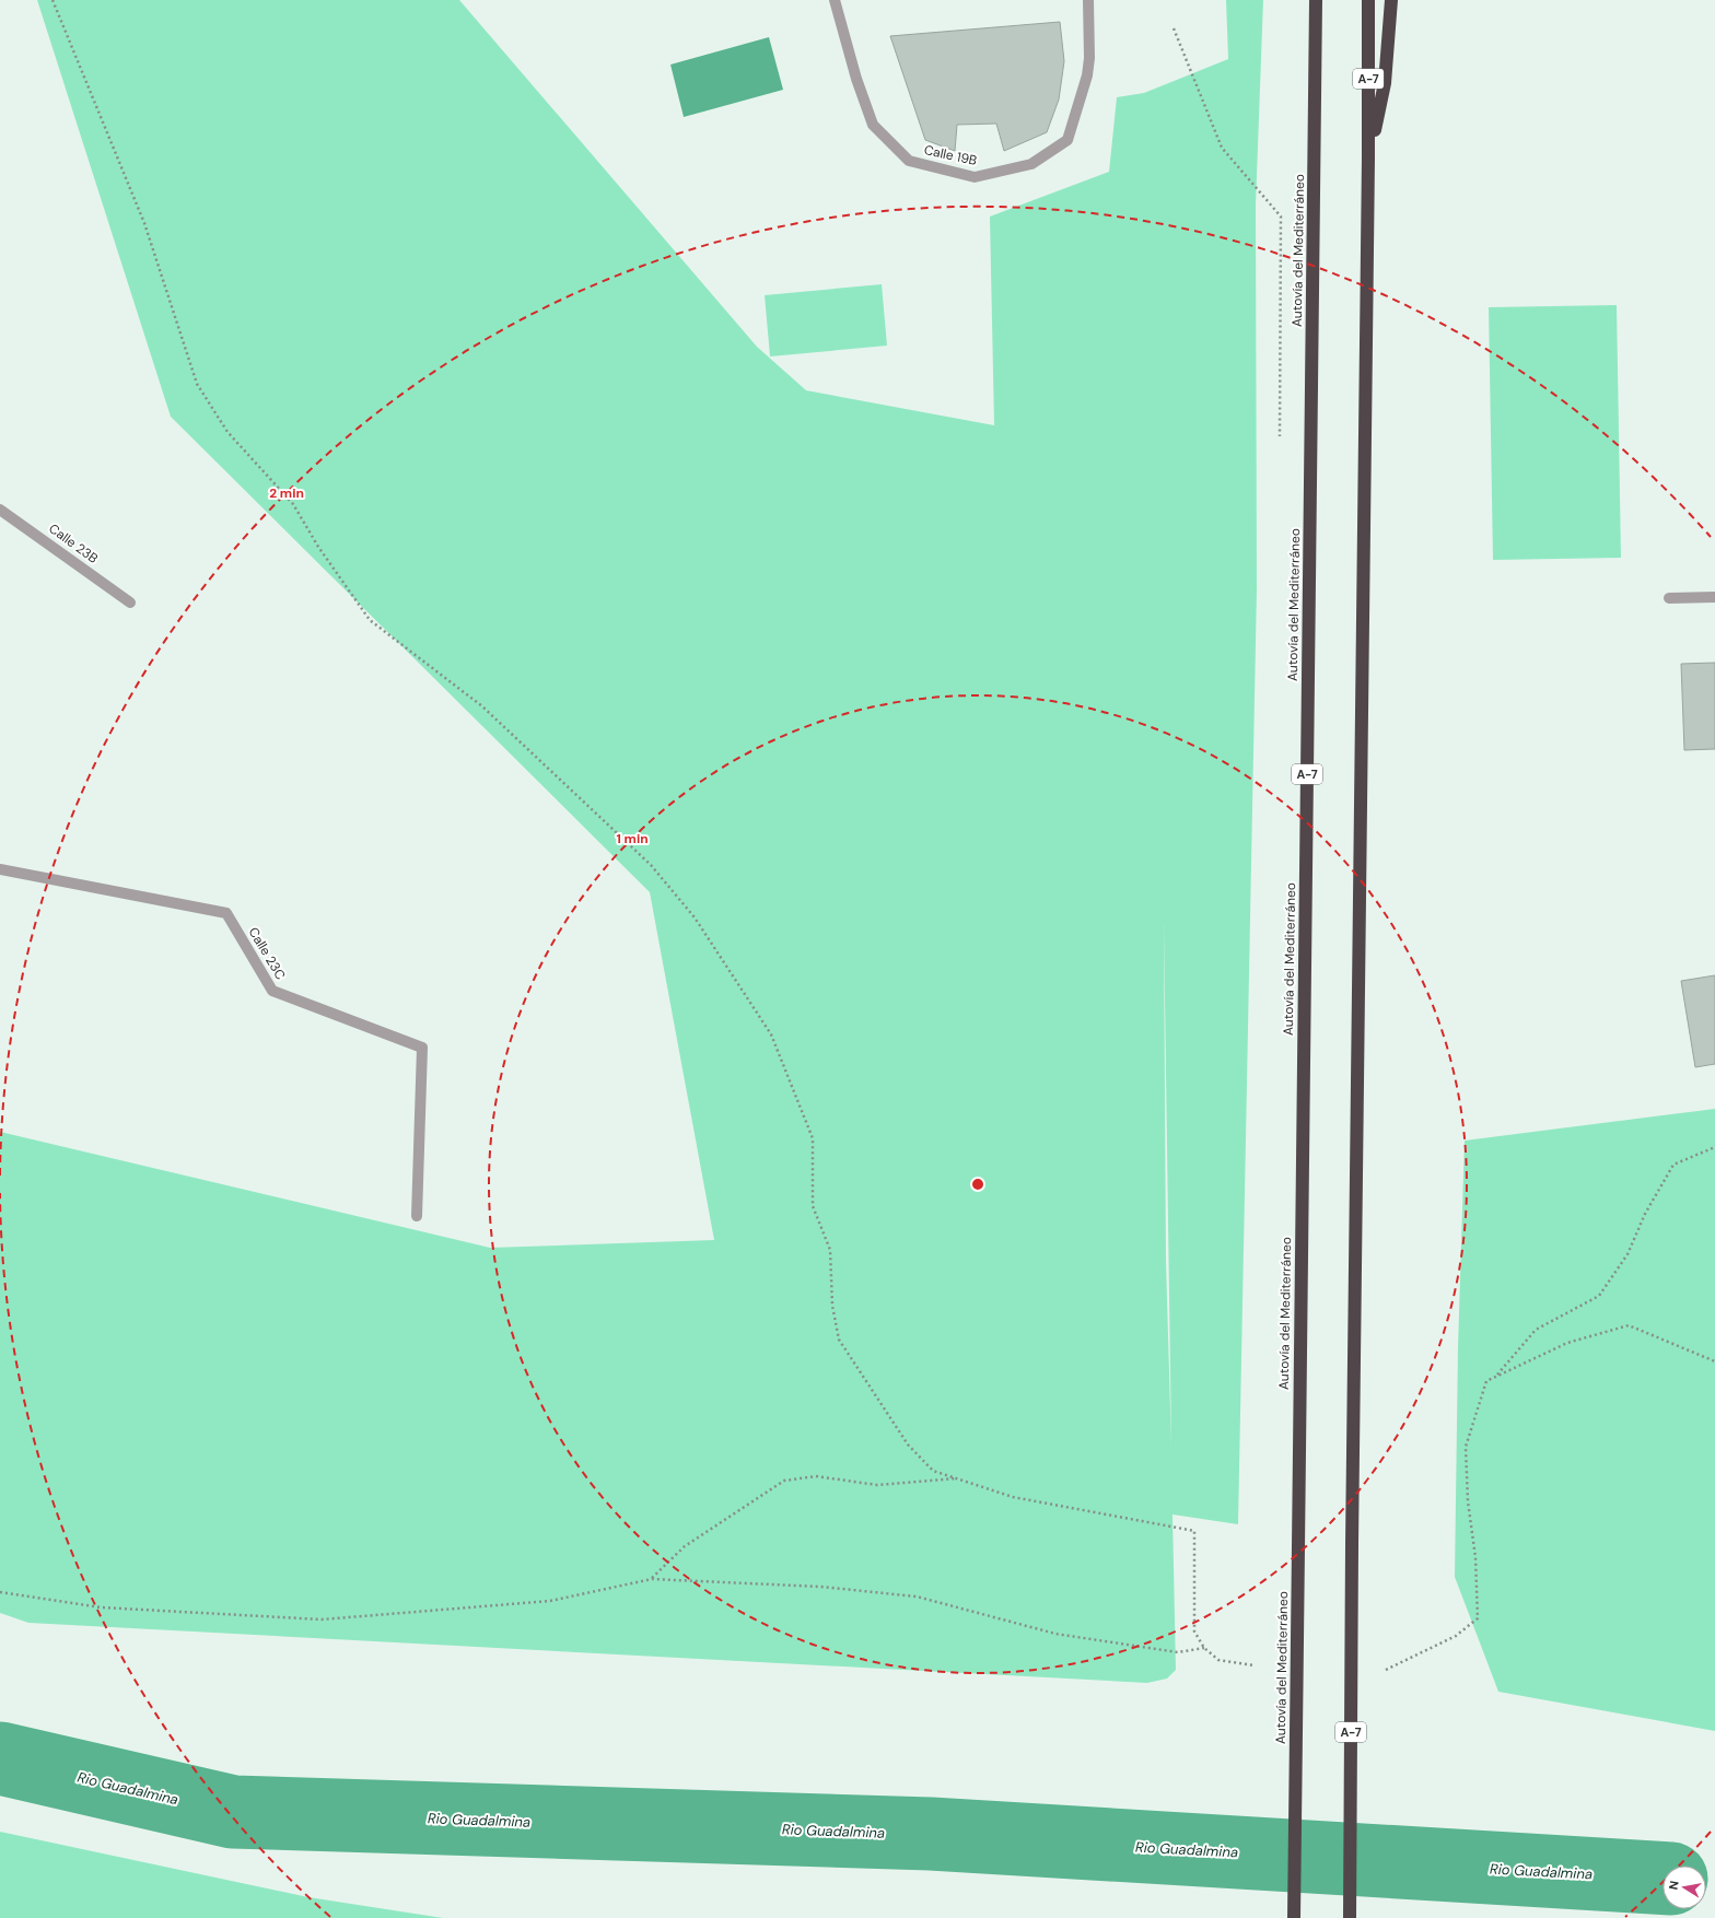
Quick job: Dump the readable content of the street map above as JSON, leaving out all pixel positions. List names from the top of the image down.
{
  "streets": {
    "highway": ["A-7", "Autovía del Mediterráneo"],
    "street": ["Calle 19B", "Calle 23B", "Calle 23C"]
  },
  "water": ["Rio Guadalmina"],
  "north": "left",
  "rings": ["2 min", "1 min"]
}
